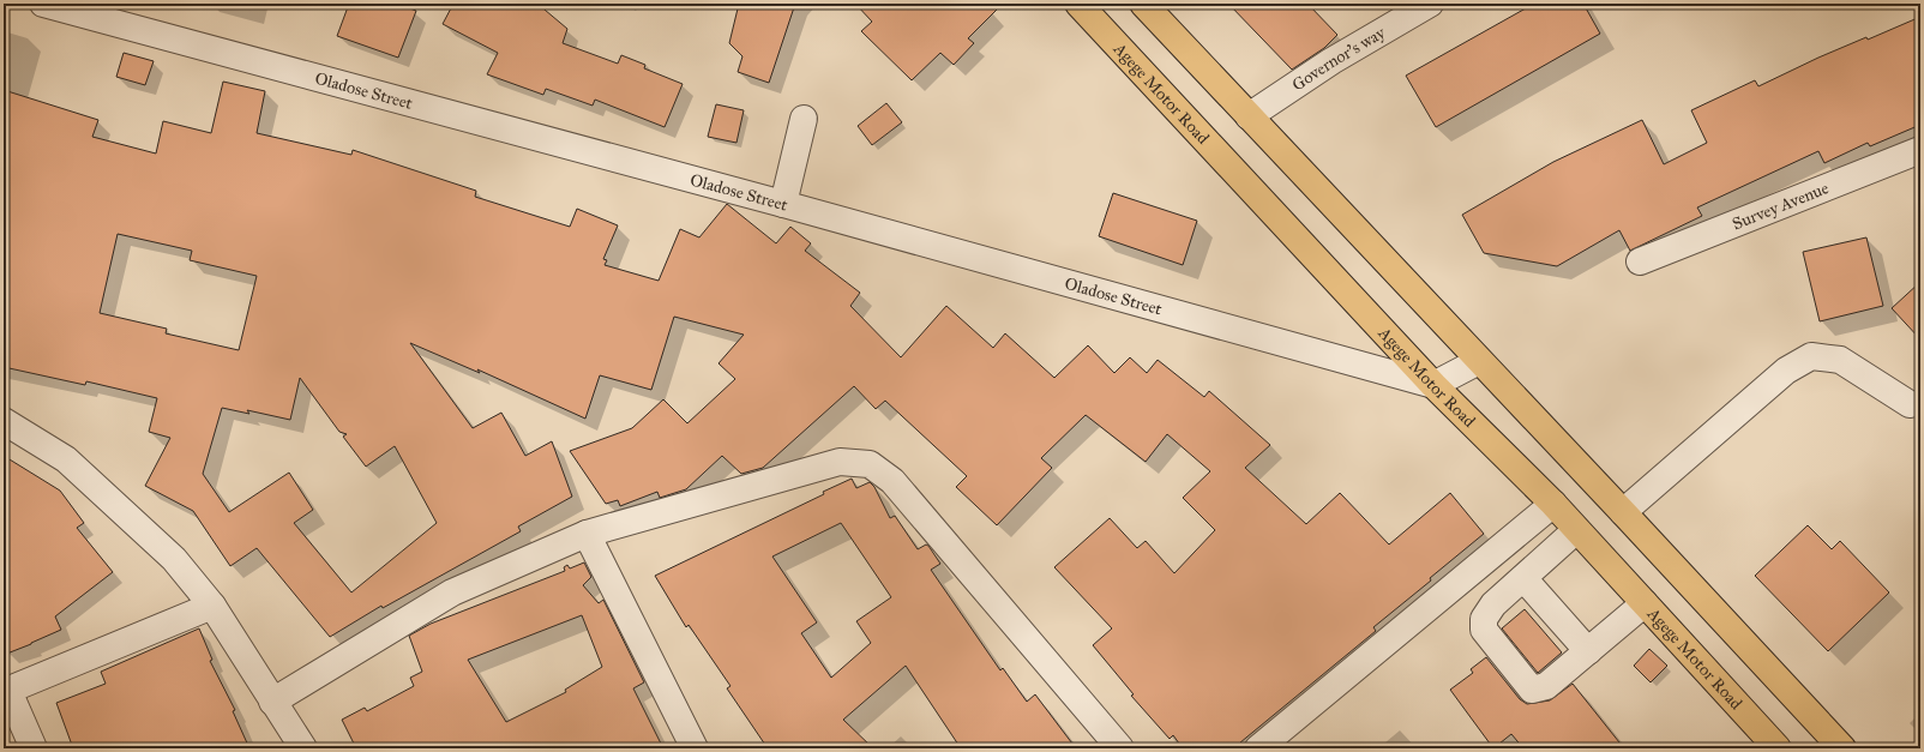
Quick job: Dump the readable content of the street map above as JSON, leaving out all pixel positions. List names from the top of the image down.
{
  "streets": {
    "main road": ["Agege Motor Road"],
    "street": ["Governor's way", "Oladose Street", "Survey Avenue"]
  },
  "crossings": [
    ["Oladose Street", "Agege Motor Road"]
  ]
}
